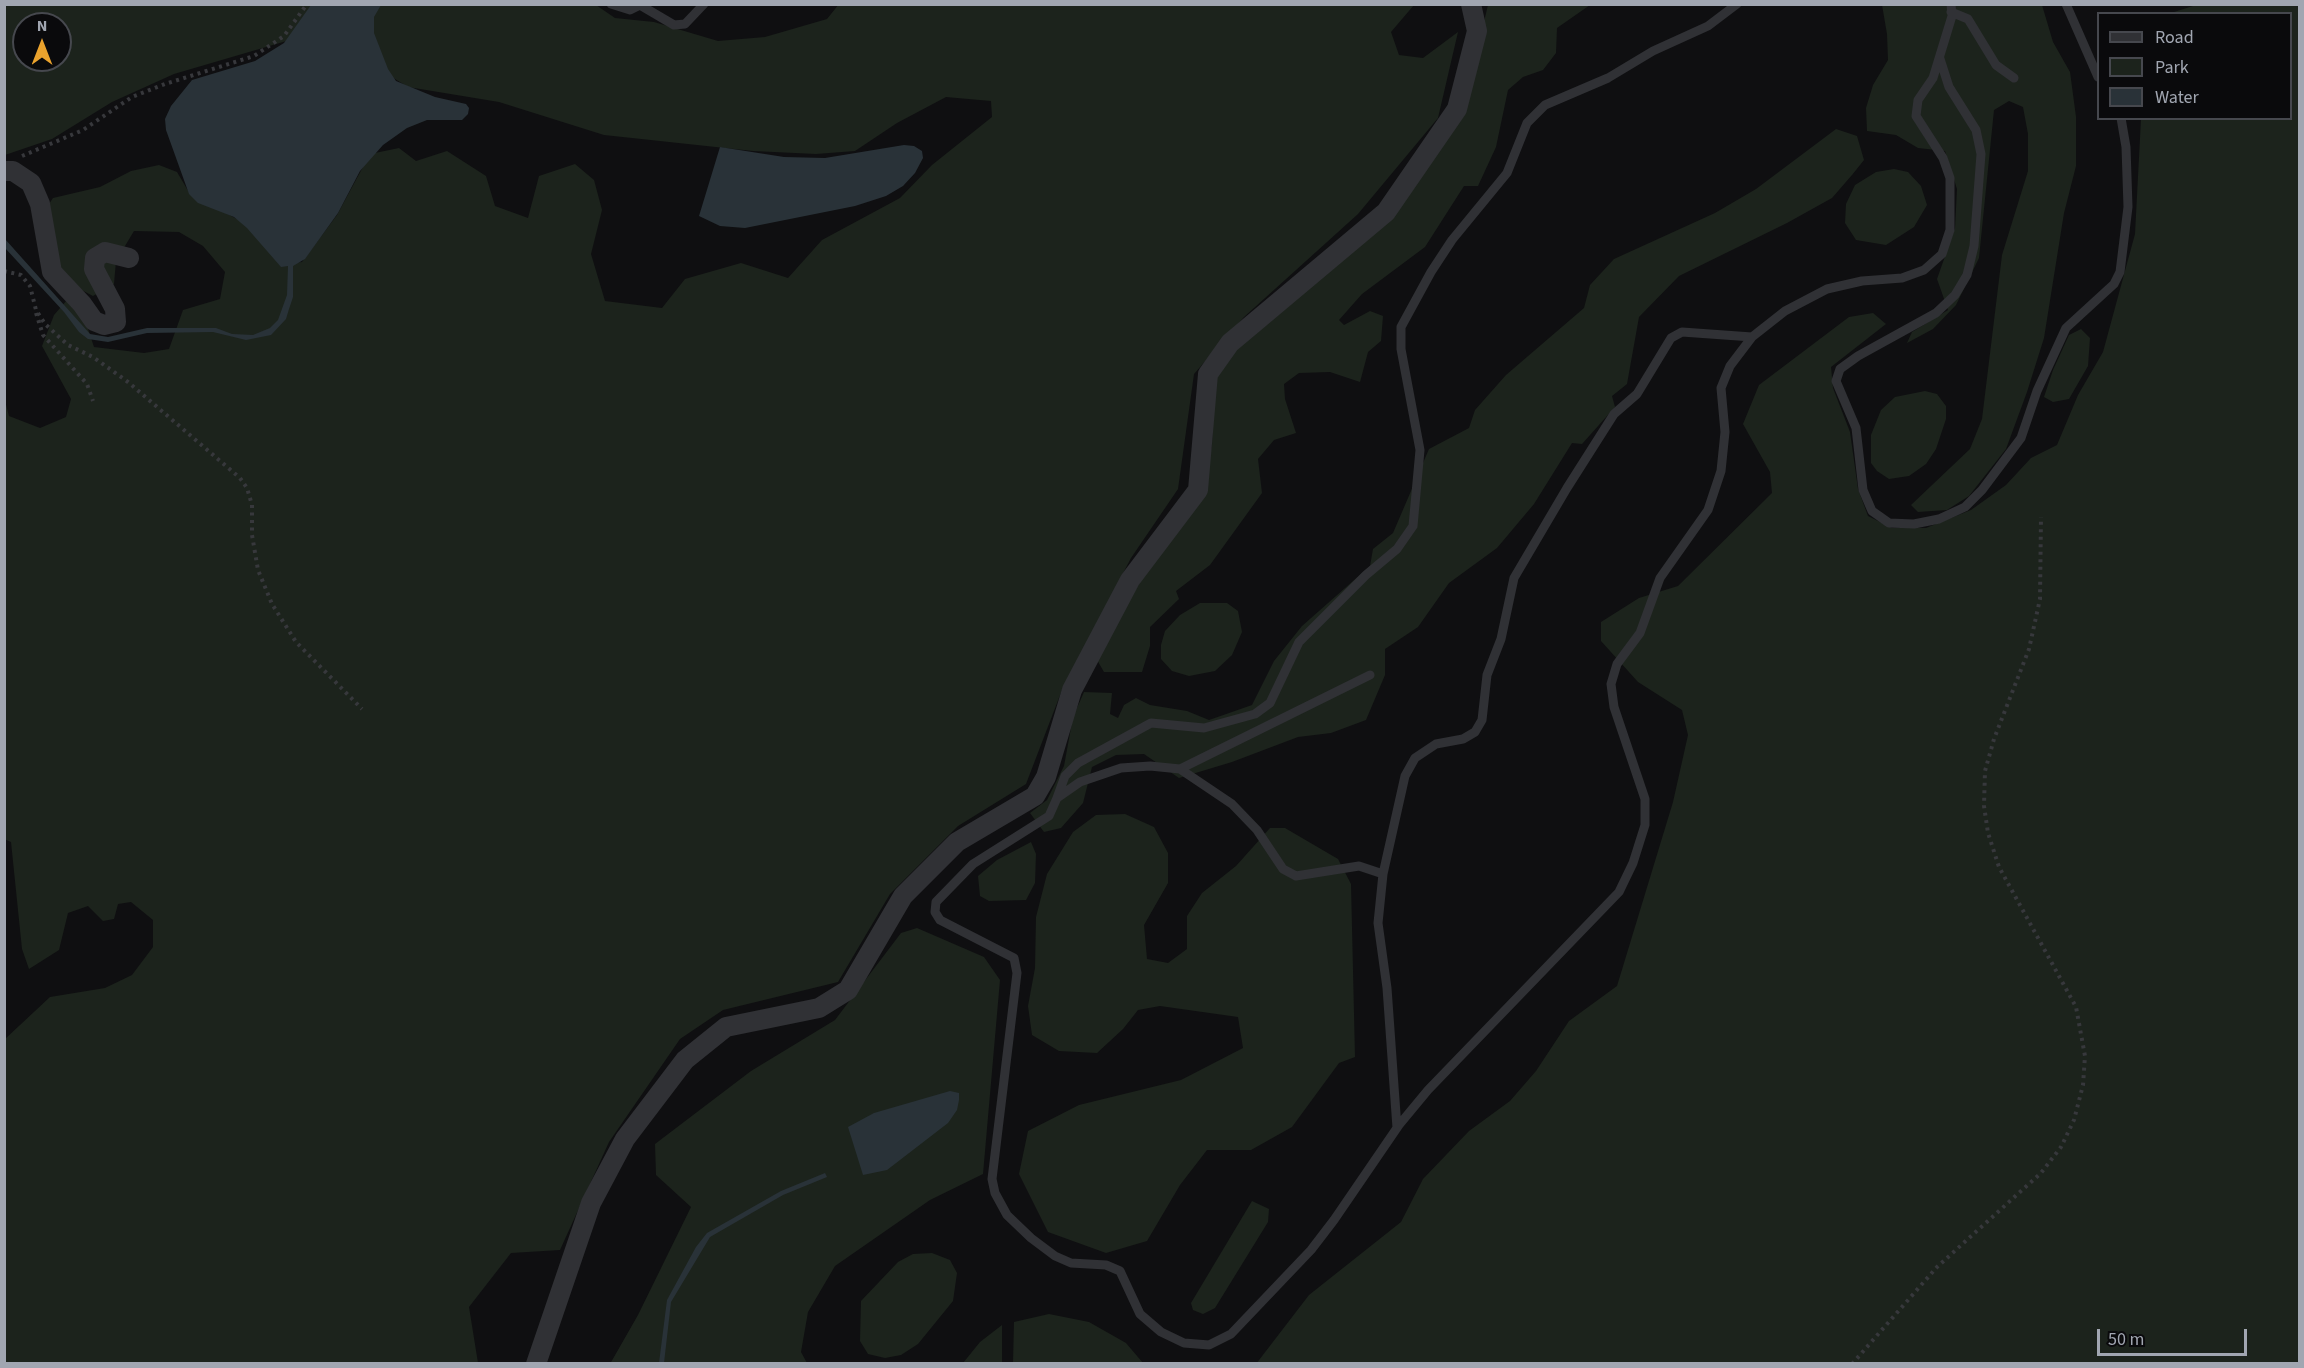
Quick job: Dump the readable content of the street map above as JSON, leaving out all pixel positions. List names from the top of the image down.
{
  "legend": ["Road", "Park", "Water"],
  "scale_bar": "50 m",
  "north": "top"
}
